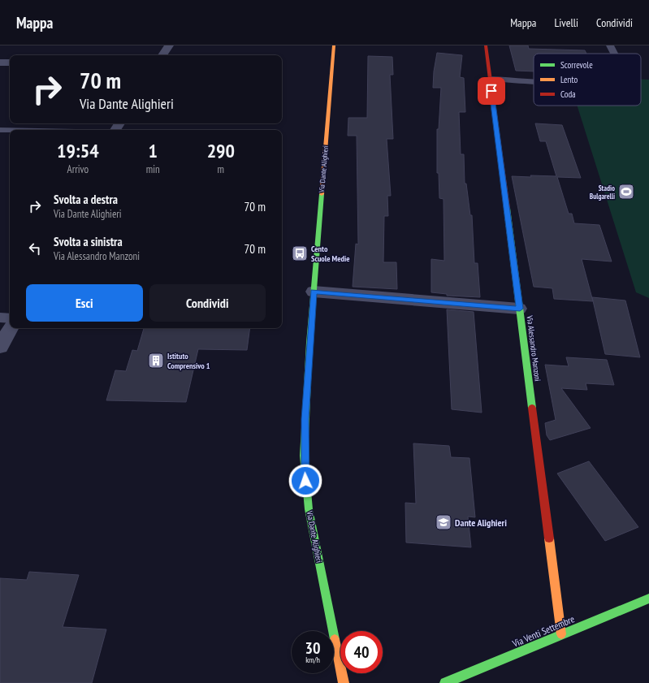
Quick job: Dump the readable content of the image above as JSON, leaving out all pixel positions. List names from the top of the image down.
{
  "streets": {
    "street": ["Via Dante Alighieri", "Via Alessandro Manzoni", "Via Venti Settembre"]
  },
  "crossings": [
    ["Via Alessandro Manzoni", "Via Venti Settembre"]
  ],
  "places": {
    "sports": ["Stadio Bulgarelli"],
    "bus stop": ["Cento Scuole Medie"],
    "building": ["Istituto Comprensivo 1"],
    "school or university": ["Dante Alighieri"]
  },
  "legend": ["Scorrevole", "Lento", "Coda"],
  "page": {
    "header": "Mappa",
    "nav": ["Mappa", "Livelli", "Condividi"],
    "turn": ["70 m", "Via Dante Alighieri"],
    "eta": [
      "19:54",
      "Arrivo",
      "1",
      "min",
      "290",
      "m"
    ],
    "list": [
      {
        "name": "Svolta a destra",
        "note": "Via Dante Alighieri",
        "value": "70 m"
      },
      {
        "name": "Svolta a sinistra",
        "note": "Via Alessandro Manzoni",
        "value": "70 m"
      }
    ],
    "buttons": ["Esci", "Condividi"],
    "speed": "30 km/h",
    "limit": "40"
  }
}
